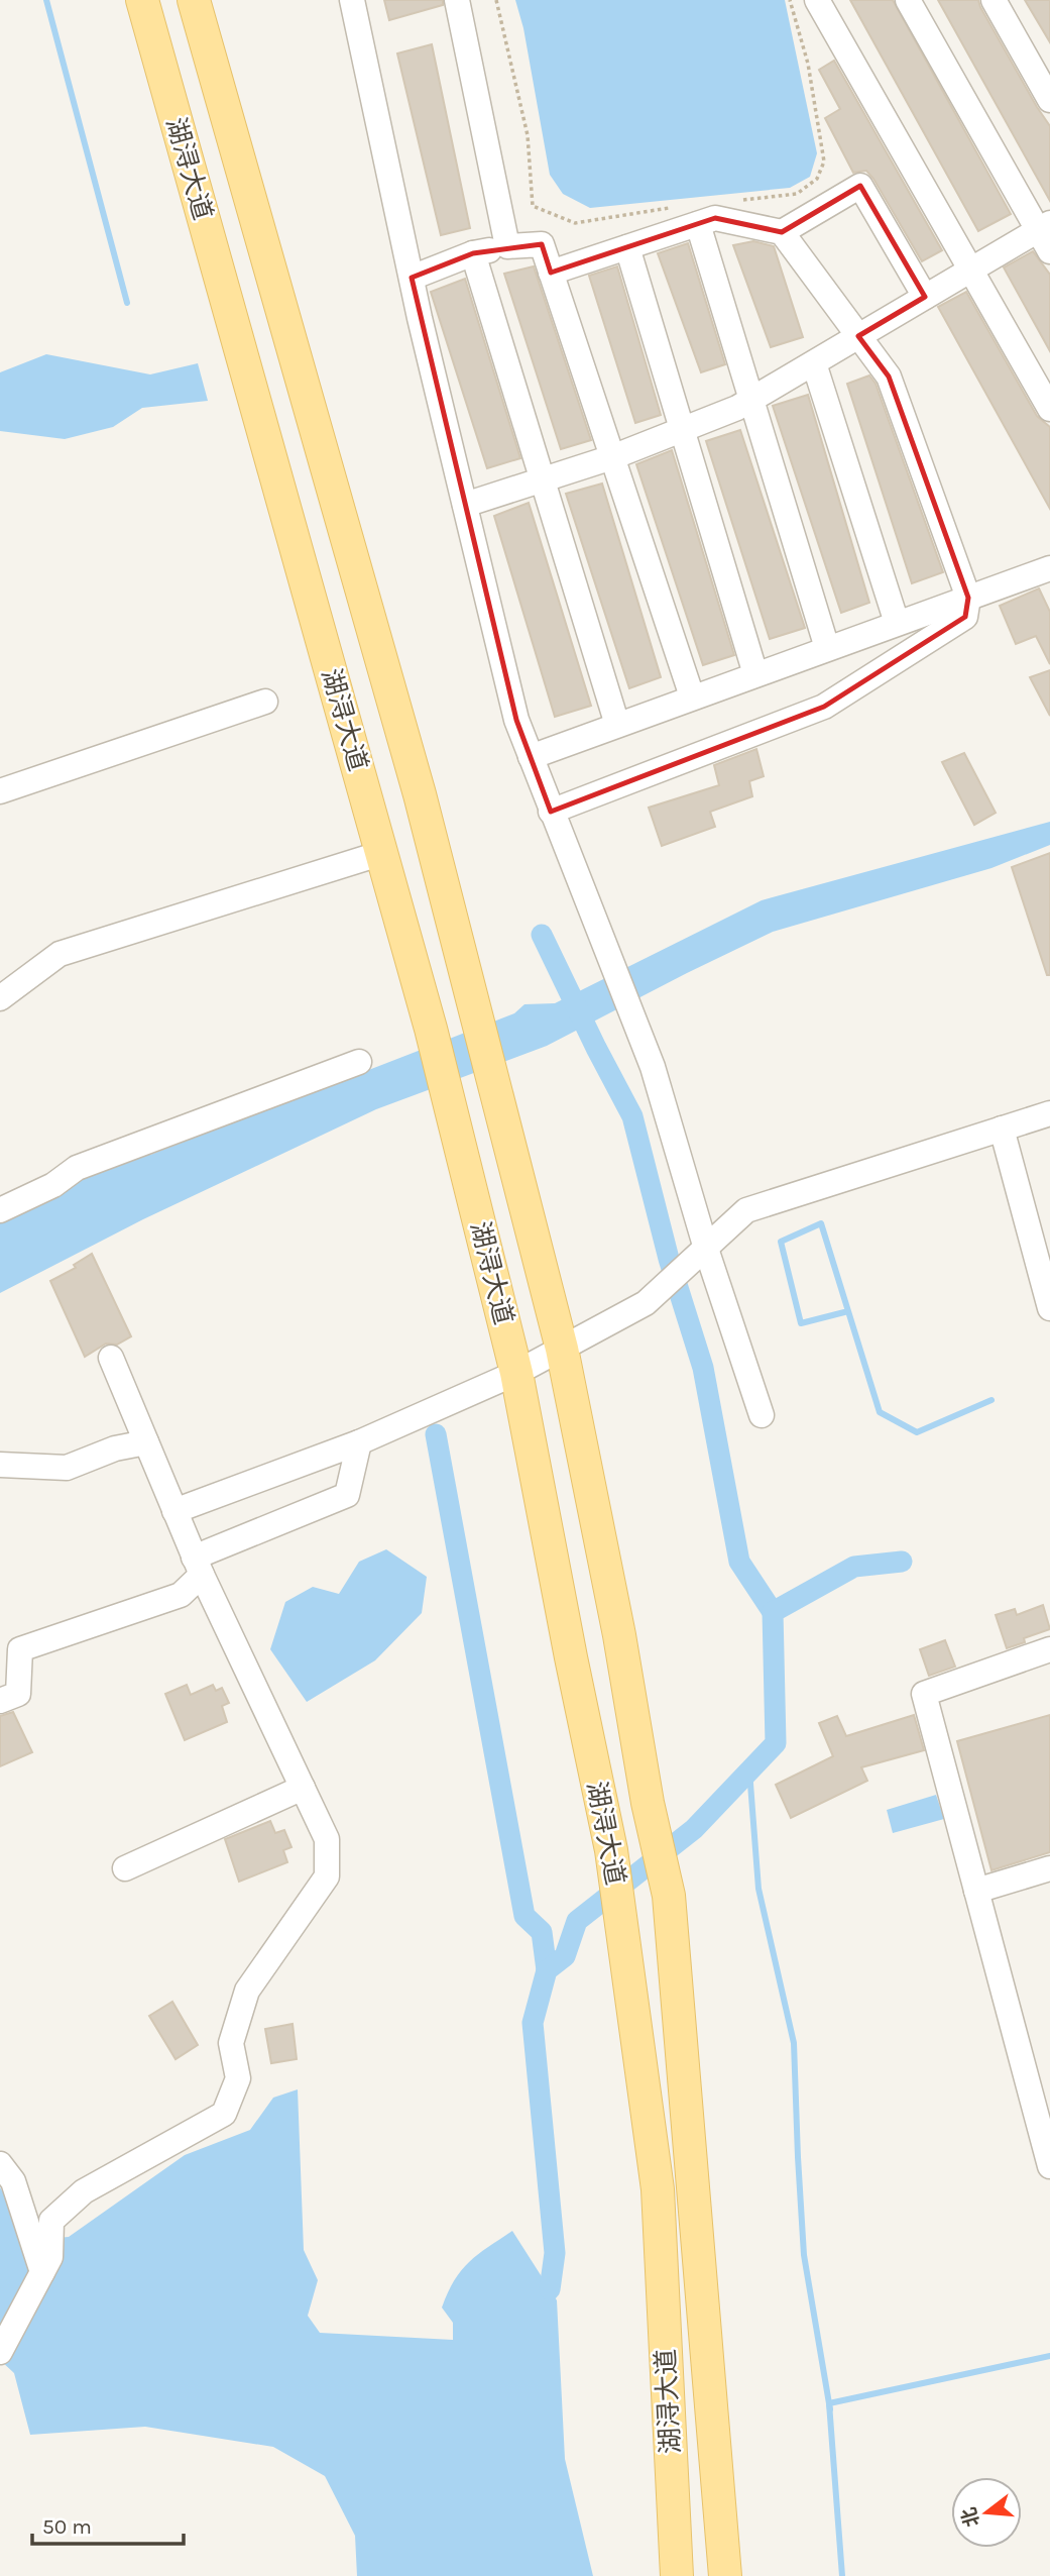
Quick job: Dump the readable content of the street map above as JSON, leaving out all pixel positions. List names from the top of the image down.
{
  "streets": {
    "main road": ["湖浔大道"]
  },
  "scale_bar": "50 m",
  "north": "left"
}
